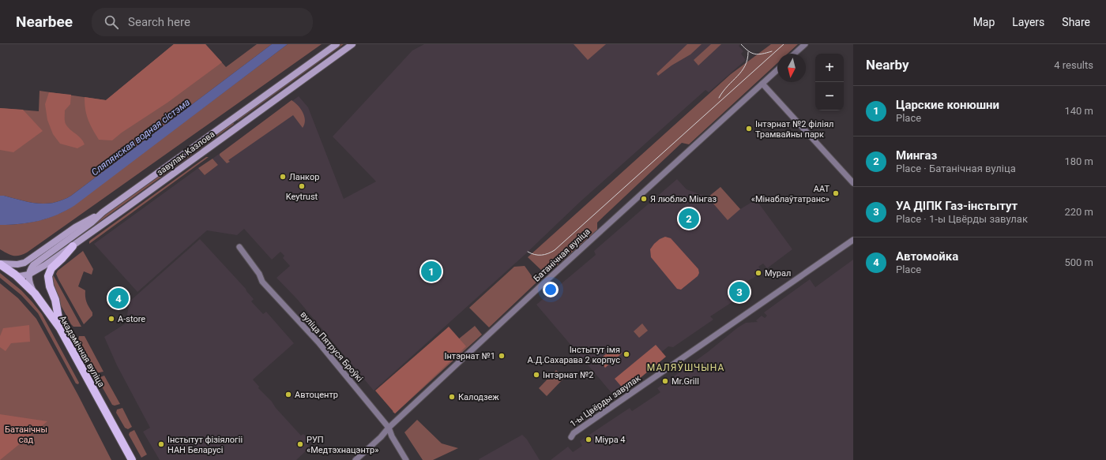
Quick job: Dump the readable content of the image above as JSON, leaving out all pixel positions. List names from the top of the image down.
{
  "streets": {
    "main road": ["завулак Казлова", "Акадэмічная вуліца"],
    "street": ["Батанічная вуліца", "вуліца Пятруся Броўкі", "1-ы Цвёрды завулак"]
  },
  "crossings": [
    ["завулак Казлова", "Акадэмічная вуліца"],
    ["Батанічная вуліца", "вуліца Пятруся Броўкі"]
  ],
  "districts": ["МАЛЯЎШЧЫНА"],
  "water": ["Сляпянская водная сістэма"],
  "parks": ["Батанічны сад"],
  "places": [
    "Інтэрнат №2 філіял Трамвайны парк",
    "Ланкор",
    "Keytrust",
    "ААТ «Мінаблаўтатранс»",
    "Я люблю Мінгаз",
    "Мурал",
    "А-store",
    "Інстытут імя А.Д.Сахарава 2 корпус",
    "Інтэрнат №1",
    "Інтэрнат №2",
    "Mr.Grill",
    "Автоцентр",
    "Калодзеж",
    "Міура 4",
    "Інстытут фізіялогіі НАН Беларусі",
    "РУП «Медтэхнацэнтр»"
  ],
  "north": "bottom",
  "page": {
    "header": "Nearbee",
    "search": "Search here",
    "nav": ["Map", "Layers", "Share"],
    "heading": ["Nearby", "4 results"],
    "map_buttons": ["+", "−"],
    "list": [
      {
        "mark": "1",
        "name": "Царские конюшни",
        "note": "Place",
        "value": "140 m"
      },
      {
        "mark": "2",
        "name": "Мингаз",
        "note": "Place · Батанічная вуліца",
        "value": "180 m"
      },
      {
        "mark": "3",
        "name": "УА ДІПК Газ-інстытут",
        "note": "Place · 1-ы Цвёрды завулак",
        "value": "220 m"
      },
      {
        "mark": "4",
        "name": "Автомойка",
        "note": "Place",
        "value": "500 m"
      }
    ],
    "pins": [
      "2",
      "1",
      "3",
      "4"
    ]
  }
}
